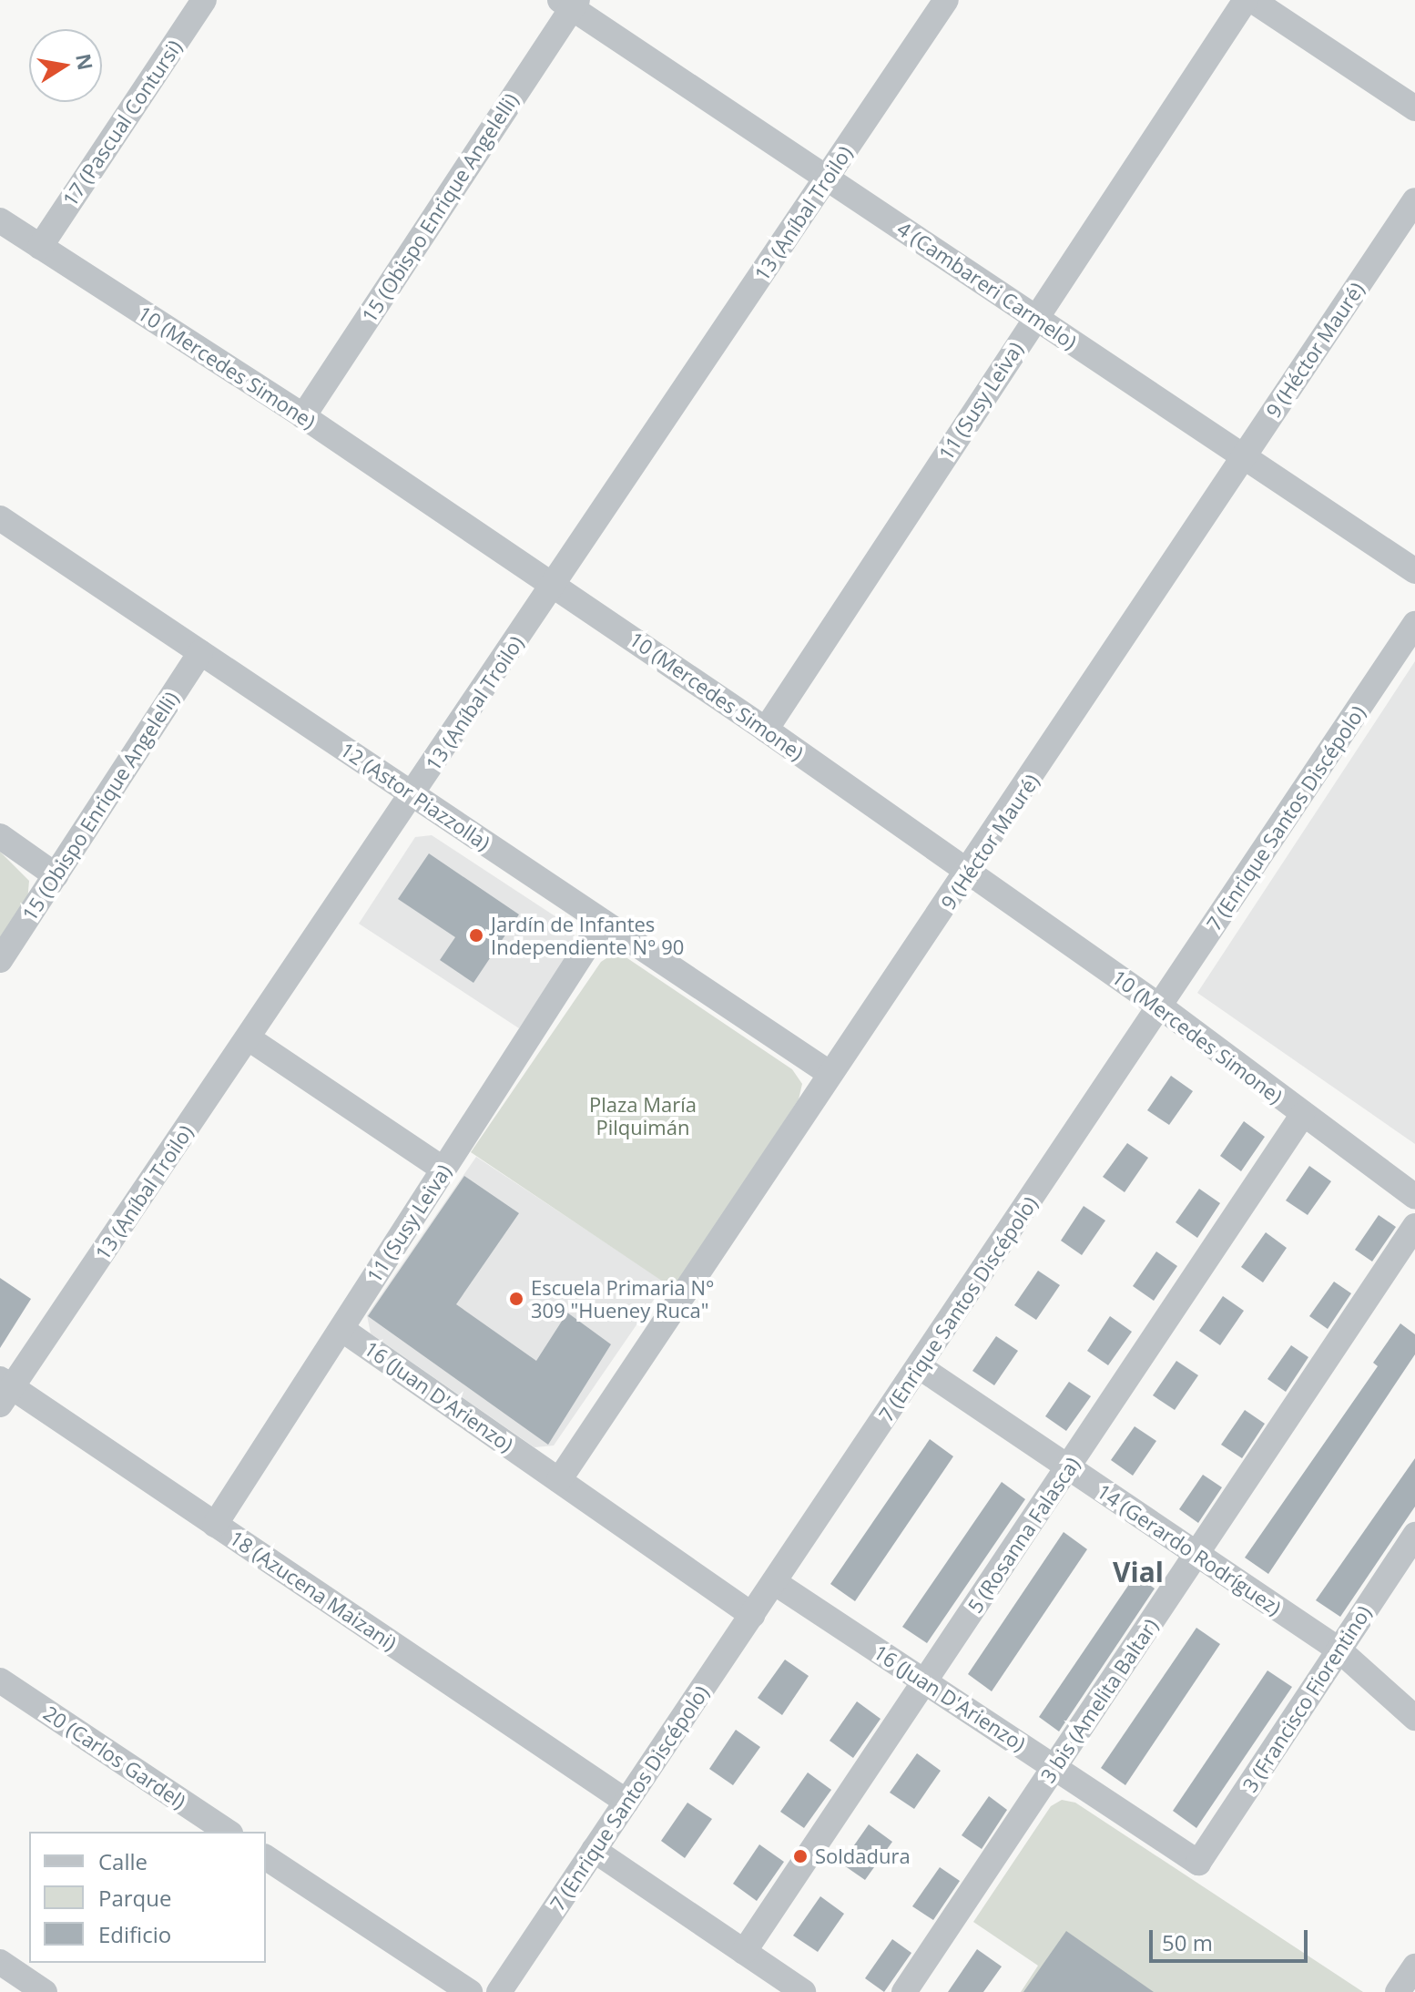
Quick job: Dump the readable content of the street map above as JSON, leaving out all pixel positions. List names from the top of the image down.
{
  "streets": {
    "street": [
      "17 (Pascual Contursi)",
      "15 (Obispo Enrique Angelelli)",
      "13 (Aníbal Troilo)",
      "4 (Cambareri Carmelo)",
      "9 (Héctor Mauré)",
      "10 (Mercedes Simone)",
      "11 (Susy Leiva)",
      "12 (Astor Piazzolla)",
      "7 (Enrique Santos Discépolo)",
      "16 (Juan D'Arienzo)",
      "5 (Rosanna Falasca)",
      "14 (Gerardo Rodríguez)",
      "18 (Azucena Maizani)",
      "3 (Francisco Fiorentino)",
      "3 bis (Amelita Baltar)",
      "20 (Carlos Gardel)"
    ]
  },
  "crossings": [
    ["17 (Pascual Contursi)", "10 (Mercedes Simone)"],
    ["15 (Obispo Enrique Angelelli)", "4 (Cambareri Carmelo)"],
    ["15 (Obispo Enrique Angelelli)", "10 (Mercedes Simone)"],
    ["15 (Obispo Enrique Angelelli)", "12 (Astor Piazzolla)"],
    ["13 (Aníbal Troilo)", "4 (Cambareri Carmelo)"],
    ["13 (Aníbal Troilo)", "10 (Mercedes Simone)"],
    ["13 (Aníbal Troilo)", "12 (Astor Piazzolla)"],
    ["13 (Aníbal Troilo)", "18 (Azucena Maizani)"],
    ["4 (Cambareri Carmelo)", "9 (Héctor Mauré)"],
    ["4 (Cambareri Carmelo)", "11 (Susy Leiva)"],
    ["9 (Héctor Mauré)", "10 (Mercedes Simone)"],
    ["9 (Héctor Mauré)", "12 (Astor Piazzolla)"],
    ["9 (Héctor Mauré)", "16 (Juan D'Arienzo)"],
    ["10 (Mercedes Simone)", "11 (Susy Leiva)"],
    ["10 (Mercedes Simone)", "7 (Enrique Santos Discépolo)"],
    ["10 (Mercedes Simone)", "5 (Rosanna Falasca)"],
    ["11 (Susy Leiva)", "12 (Astor Piazzolla)"],
    ["11 (Susy Leiva)", "16 (Juan D'Arienzo)"],
    ["11 (Susy Leiva)", "18 (Azucena Maizani)"],
    ["7 (Enrique Santos Discépolo)", "16 (Juan D'Arienzo)"],
    ["7 (Enrique Santos Discépolo)", "14 (Gerardo Rodríguez)"],
    ["7 (Enrique Santos Discépolo)", "18 (Azucena Maizani)"],
    ["16 (Juan D'Arienzo)", "5 (Rosanna Falasca)"],
    ["16 (Juan D'Arienzo)", "3 (Francisco Fiorentino)"],
    ["16 (Juan D'Arienzo)", "3 bis (Amelita Baltar)"],
    ["5 (Rosanna Falasca)", "14 (Gerardo Rodríguez)"],
    ["14 (Gerardo Rodríguez)", "3 (Francisco Fiorentino)"],
    ["14 (Gerardo Rodríguez)", "3 bis (Amelita Baltar)"]
  ],
  "districts": ["Vial"],
  "parks": ["Plaza María Pilquimán"],
  "places": ["Jardín de Infantes Independiente N° 90", "Escuela Primaria N° 309 \"Hueney Ruca\"", "Soldadura"],
  "legend": ["Calle", "Parque", "Edificio"],
  "scale_bar": "50 m",
  "north": "right"
}
